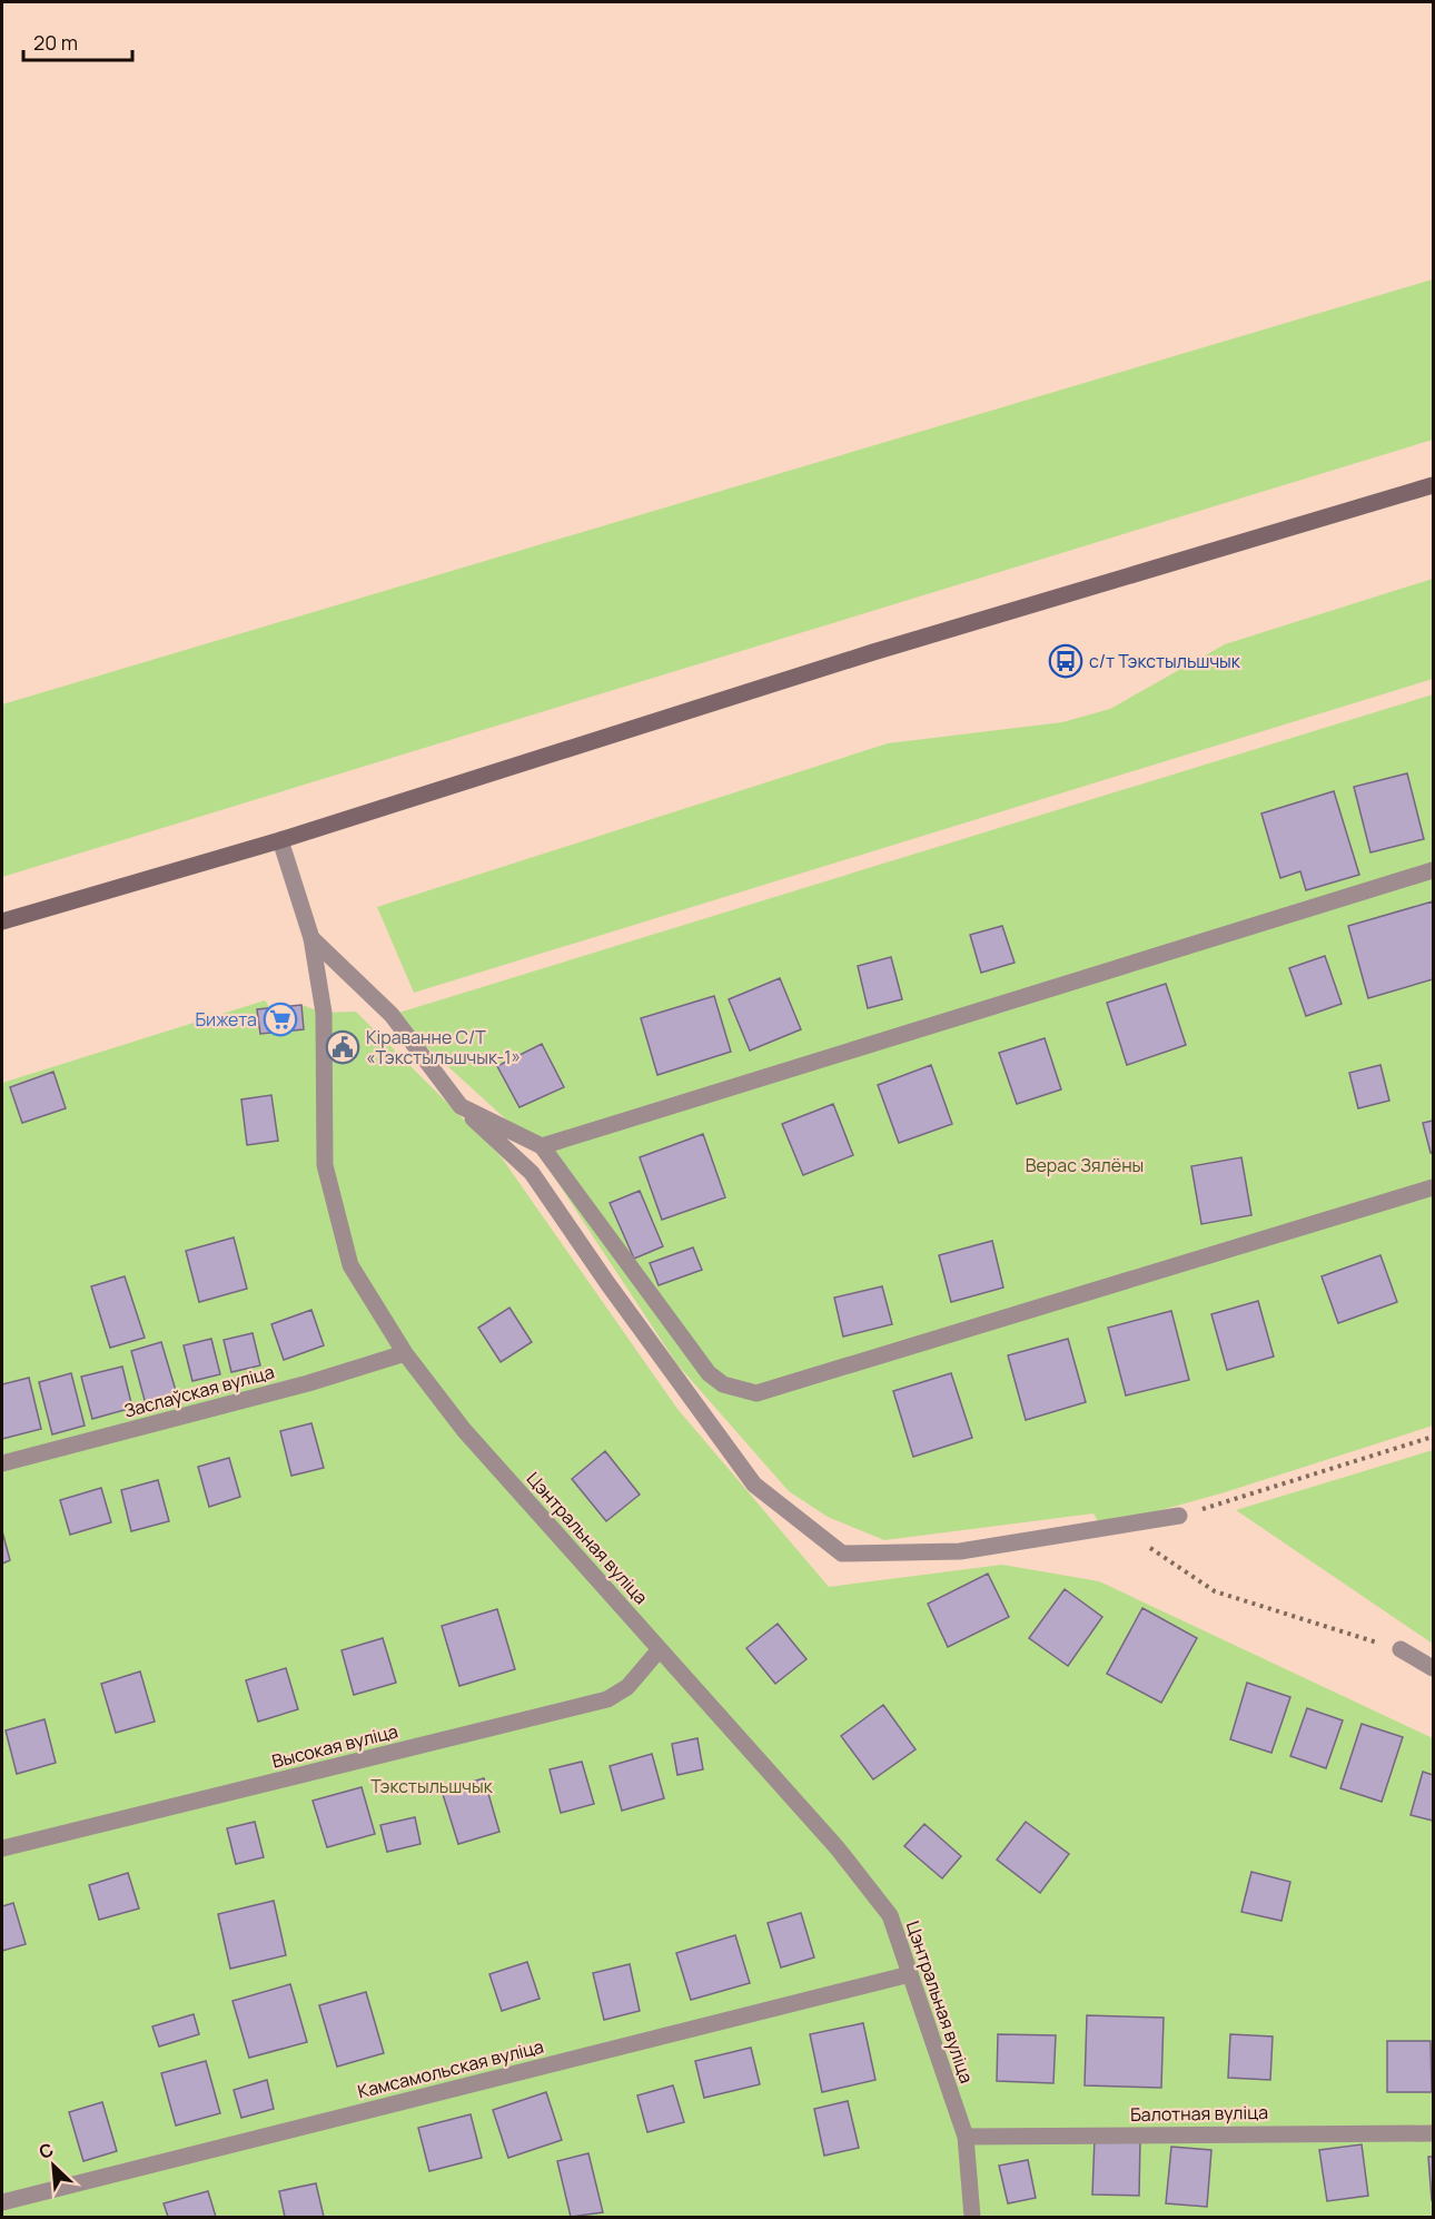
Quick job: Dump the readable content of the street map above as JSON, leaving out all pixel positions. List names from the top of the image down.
{
  "streets": {
    "street": [
      "Заслаўская вуліца",
      "Цэнтральная вуліца",
      "Высокая вуліца",
      "Камсамольская вуліца",
      "Балотная вуліца"
    ]
  },
  "crossings": [
    ["Заслаўская вуліца", "Цэнтральная вуліца"],
    ["Цэнтральная вуліца", "Высокая вуліца"],
    ["Цэнтральная вуліца", "Камсамольская вуліца"],
    ["Цэнтральная вуліца", "Балотная вуліца"]
  ],
  "parks": ["Верас Зялёны", "Тэкстыльшчык"],
  "places": {
    "bus stop": ["с/т Тэкстыльшчык"],
    "supermarket": ["Бижета"],
    "public building": ["Кіраванне С/Т «Тэкстыльшчык-1»"]
  },
  "scale_bar": "20 m",
  "north": "top left"
}
